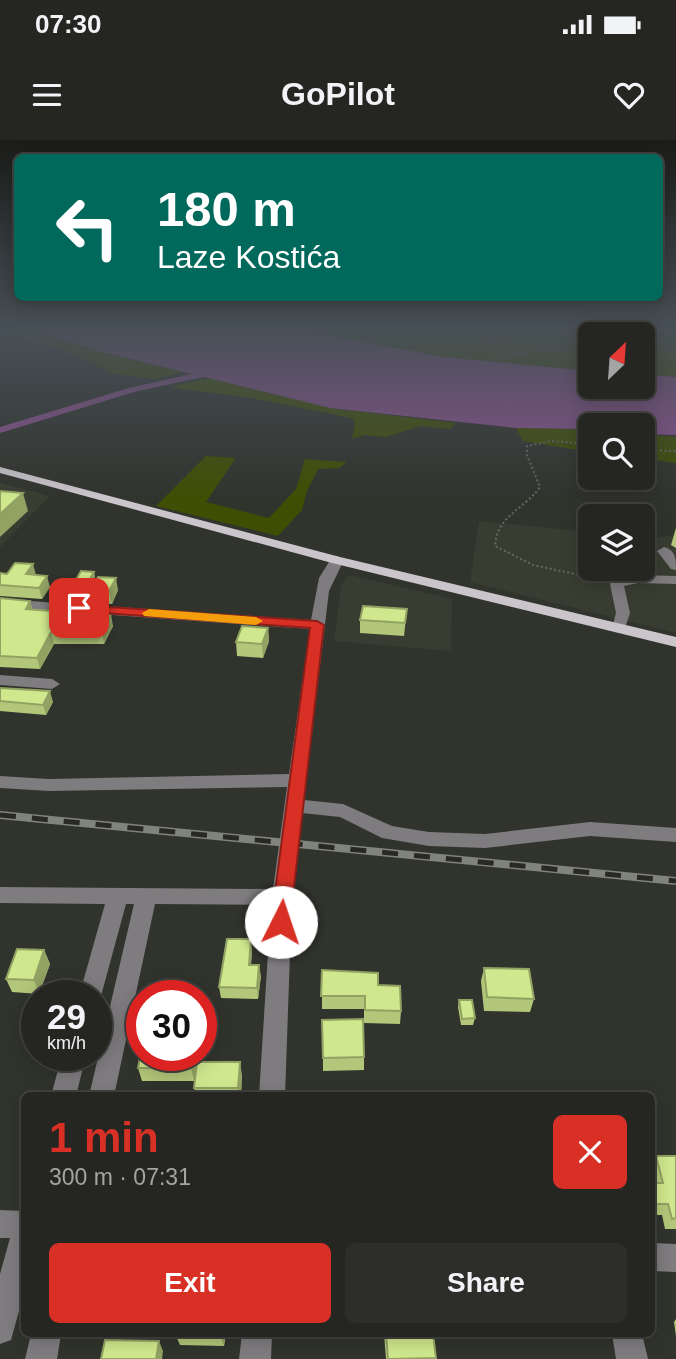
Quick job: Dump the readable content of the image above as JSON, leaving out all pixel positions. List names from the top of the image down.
{
  "north": "top right",
  "page": {
    "status": "07:30",
    "header": "GoPilot",
    "turn": ["180 m", "Laze Kostića"],
    "speed": "29 km/h",
    "limit": "30",
    "heading": ["1 min", "300 m · 07:31"],
    "buttons": ["Exit", "Share"]
  }
}
